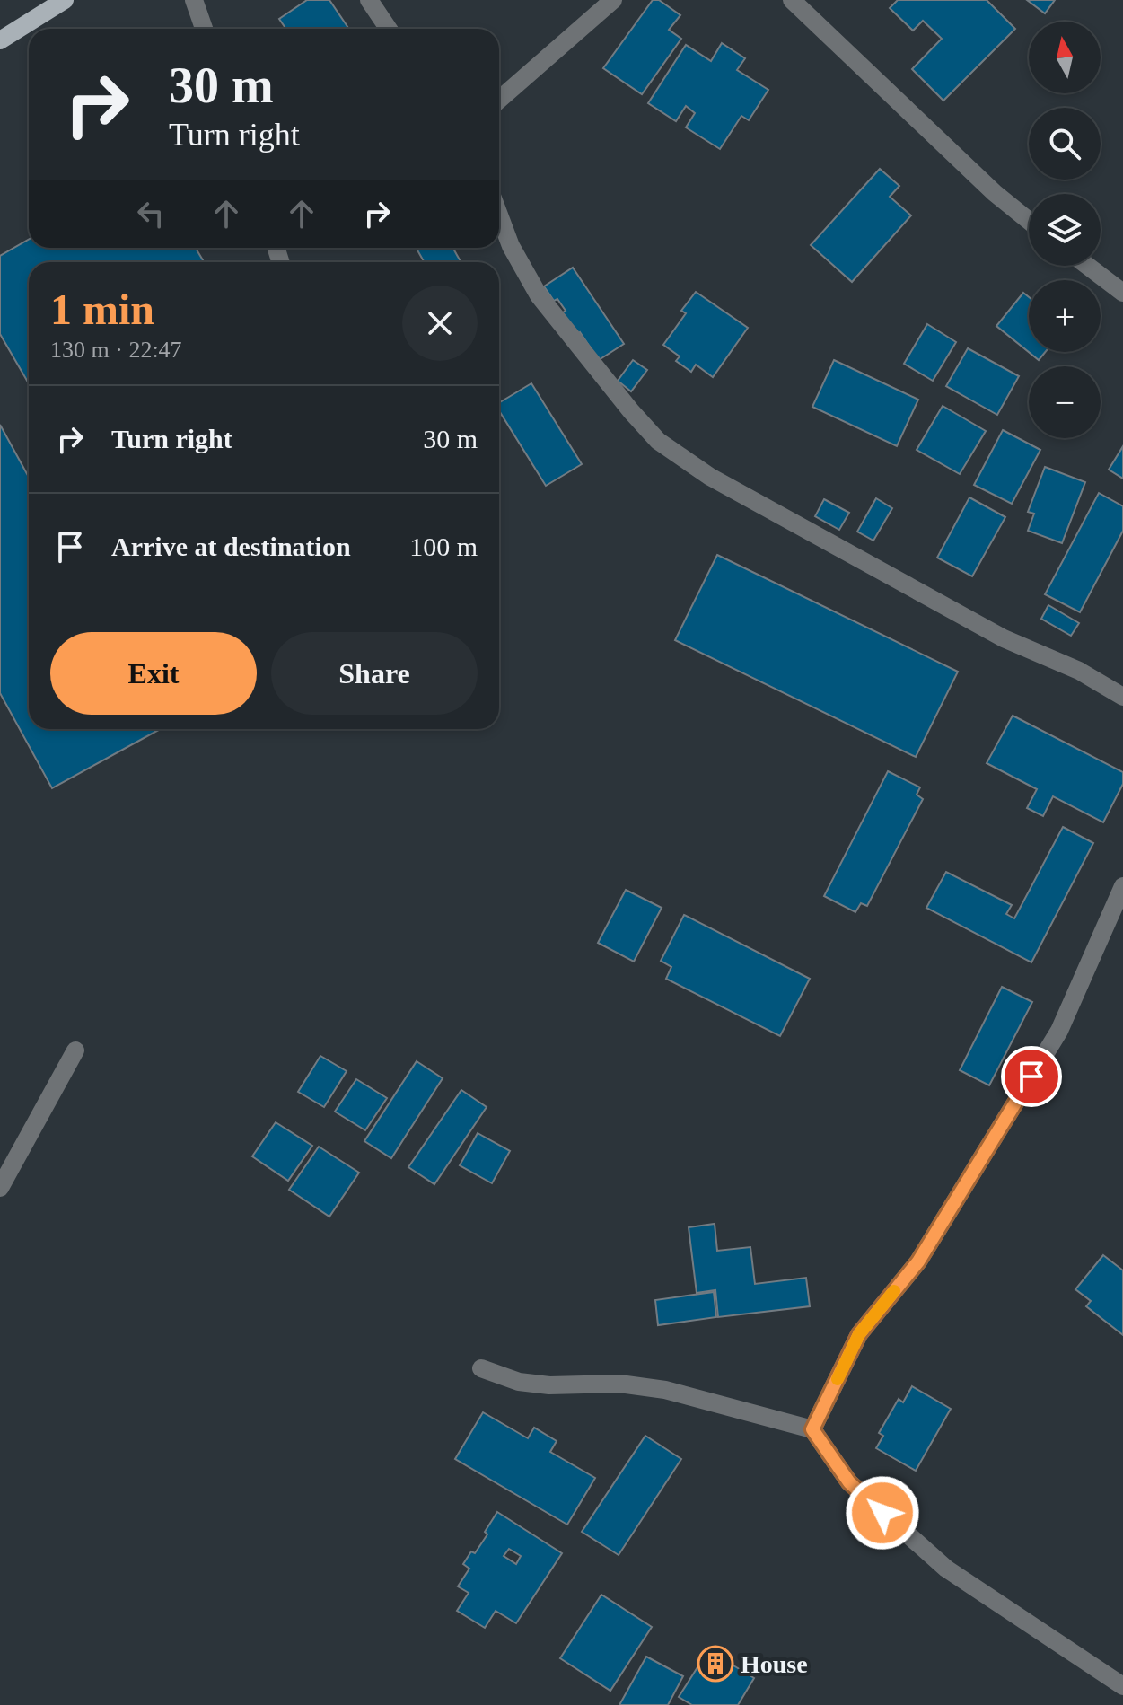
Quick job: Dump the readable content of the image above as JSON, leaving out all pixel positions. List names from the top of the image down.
{
  "places": {
    "building": ["House"]
  },
  "north": "top",
  "page": {
    "map_buttons": ["+", "−"],
    "turn": ["30 m", "Turn right"],
    "heading": ["1 min", "130 m · 22:47"],
    "list": [
      {
        "name": "Turn right",
        "value": "30 m"
      },
      {
        "name": "Arrive at destination",
        "value": "100 m"
      }
    ],
    "buttons": ["Exit", "Share"]
  }
}
